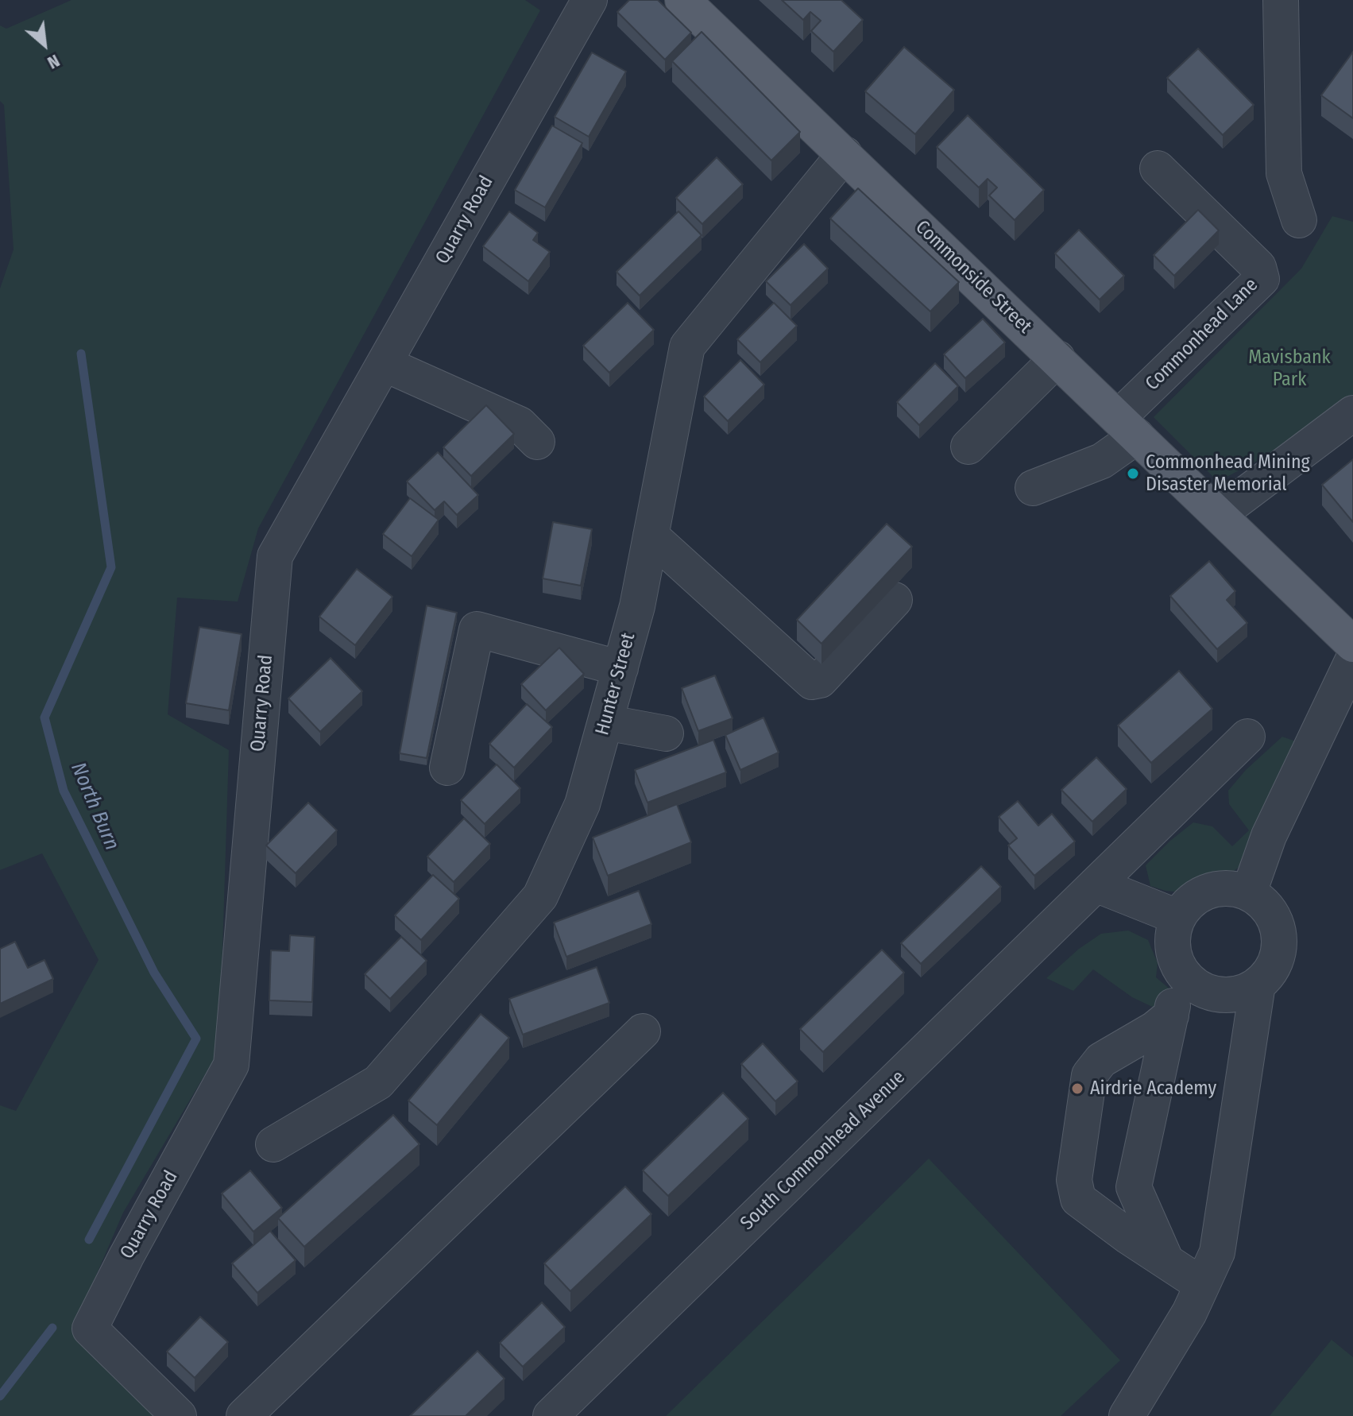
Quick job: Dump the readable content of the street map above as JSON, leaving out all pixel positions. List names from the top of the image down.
{
  "streets": {
    "main road": ["Commonside Street"],
    "street": [
      "Quarry Road",
      "Commonhead Lane",
      "Hunter Street",
      "South Commonhead Avenue"
    ]
  },
  "crossings": [
    ["Commonside Street", "Commonhead Lane"],
    ["Commonside Street", "Hunter Street"]
  ],
  "water": ["North Burn"],
  "parks": ["Mavisbank Park"],
  "places": ["Commonhead Mining Disaster Memorial", "Airdrie Academy"],
  "north": "bottom right"
}
